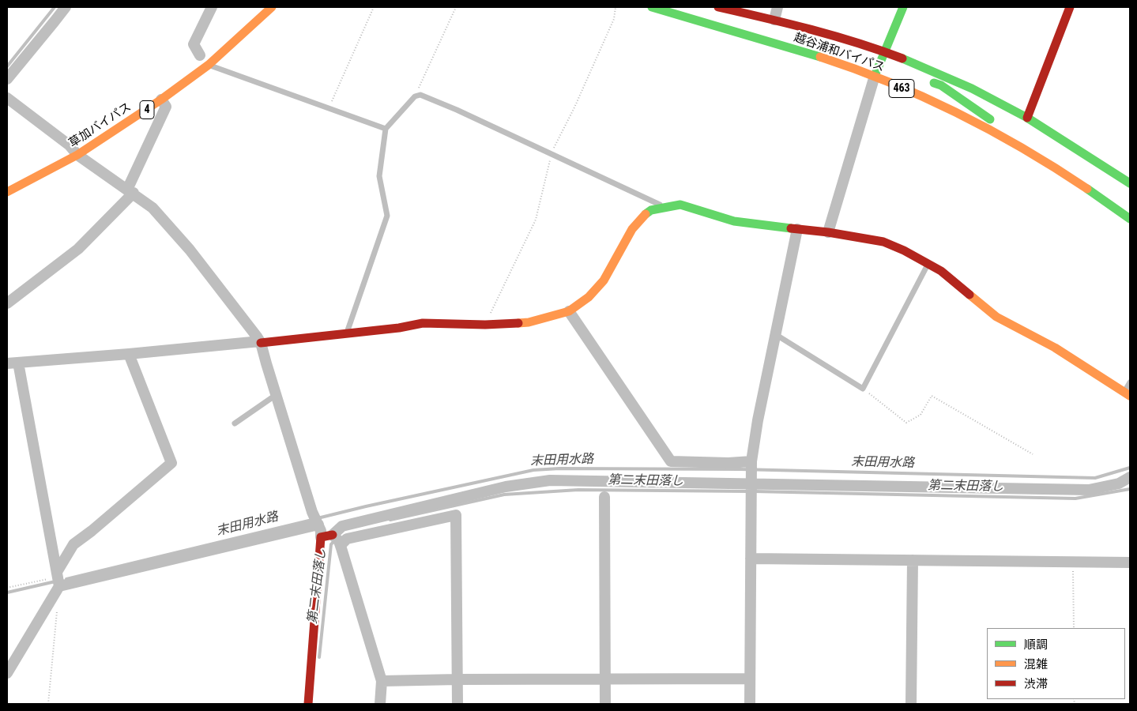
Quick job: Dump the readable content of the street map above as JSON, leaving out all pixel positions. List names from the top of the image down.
{
  "streets": {
    "main road": [
      "越谷浦和バイパス",
      "463",
      "4",
      "草加バイパス"
    ]
  },
  "water": ["末田用水路", "第二末田落し"],
  "legend": ["順調", "混雑", "渋滞"]
}
